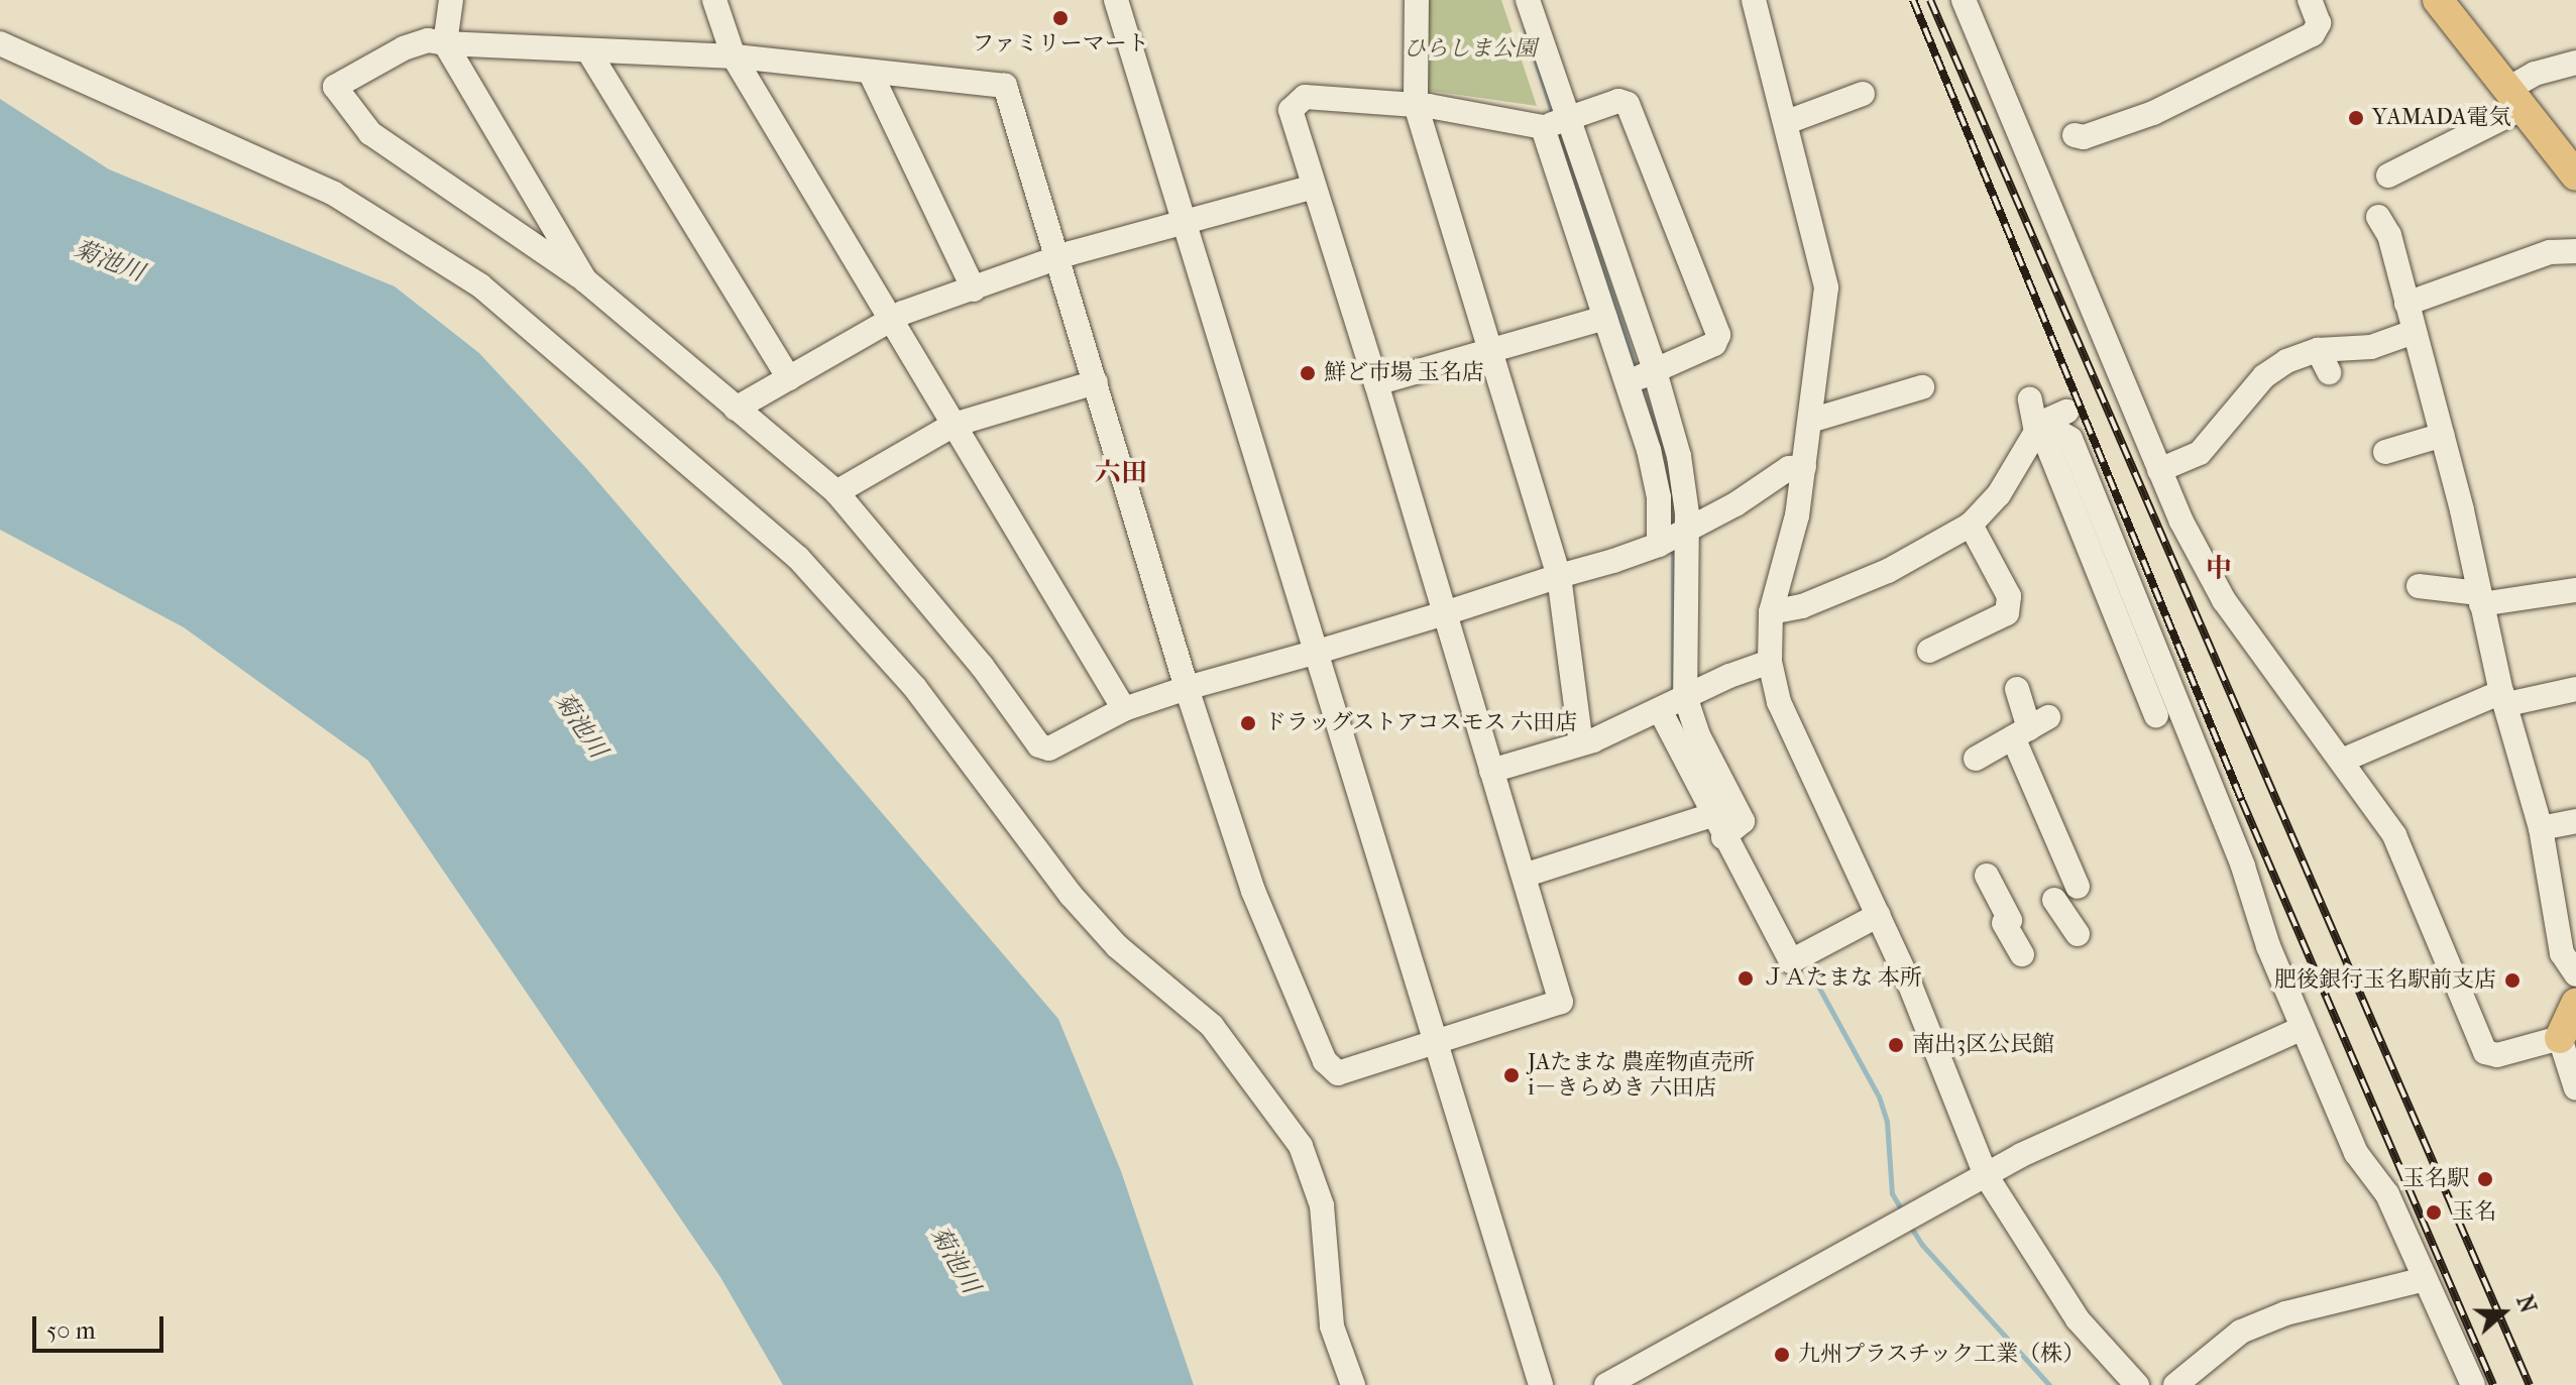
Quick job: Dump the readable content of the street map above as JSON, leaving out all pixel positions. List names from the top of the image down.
{
  "districts": ["六田", "中"],
  "water": ["菊池川"],
  "parks": ["ひらしま公園"],
  "places": [
    "ファミリーマート",
    "YAMADA電気",
    "鮮ど市場 玉名店",
    "ドラッグストアコスモス 六田店",
    "ＪＡたまな 本所",
    "肥後銀行玉名駅前支店",
    "南出3区公民館",
    "JAたまな 農産物直売所 i－きらめき 六田店",
    "玉名駅",
    "玉名",
    "九州プラスチック工業（株）"
  ],
  "scale_bar": "50 m",
  "north": "right"
}
